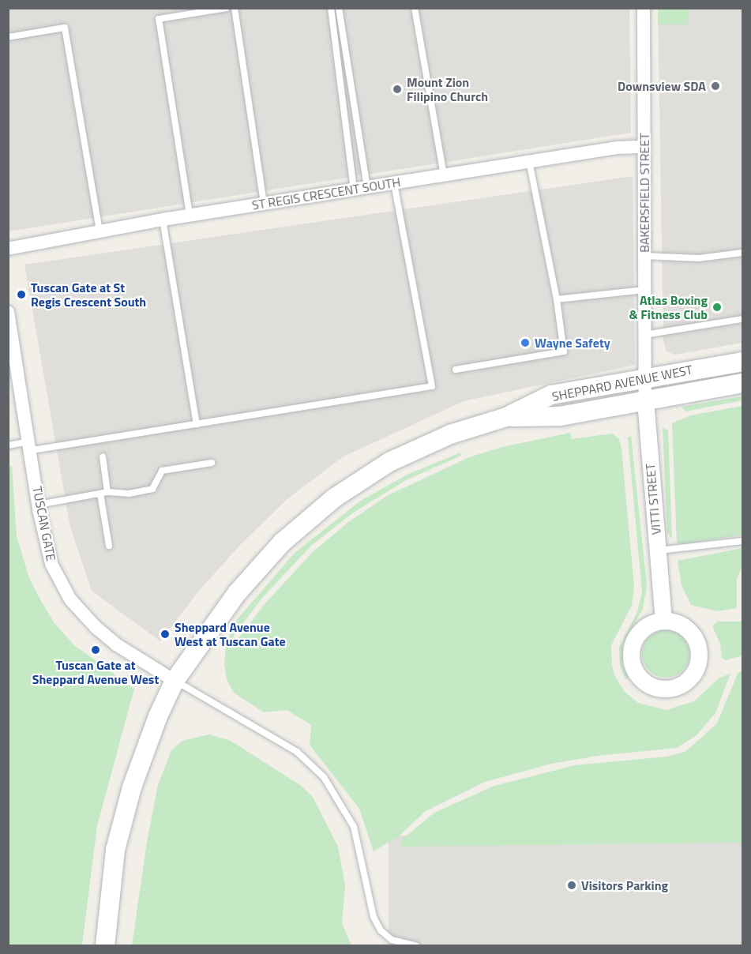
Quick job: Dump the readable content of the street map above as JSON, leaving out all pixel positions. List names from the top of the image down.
{
  "streets": {
    "main road": ["SHEPPARD AVENUE WEST"],
    "street": [
      "BAKERSFIELD STREET",
      "ST REGIS CRESCENT SOUTH",
      "VITTI STREET",
      "TUSCAN GATE"
    ]
  },
  "crossings": [
    ["BAKERSFIELD STREET", "ST REGIS CRESCENT SOUTH"],
    ["BAKERSFIELD STREET", "SHEPPARD AVENUE WEST"],
    ["BAKERSFIELD STREET", "VITTI STREET"],
    ["SHEPPARD AVENUE WEST", "VITTI STREET"],
    ["SHEPPARD AVENUE WEST", "TUSCAN GATE"]
  ],
  "places": [
    "Downsview SDA",
    "Mount Zion Filipino Church",
    "Tuscan Gate at St Regis Crescent South",
    "Atlas Boxing & Fitness Club",
    "Wayne Safety",
    "Sheppard Avenue West at Tuscan Gate",
    "Tuscan Gate at Sheppard Avenue West",
    "Visitors Parking"
  ]
}
